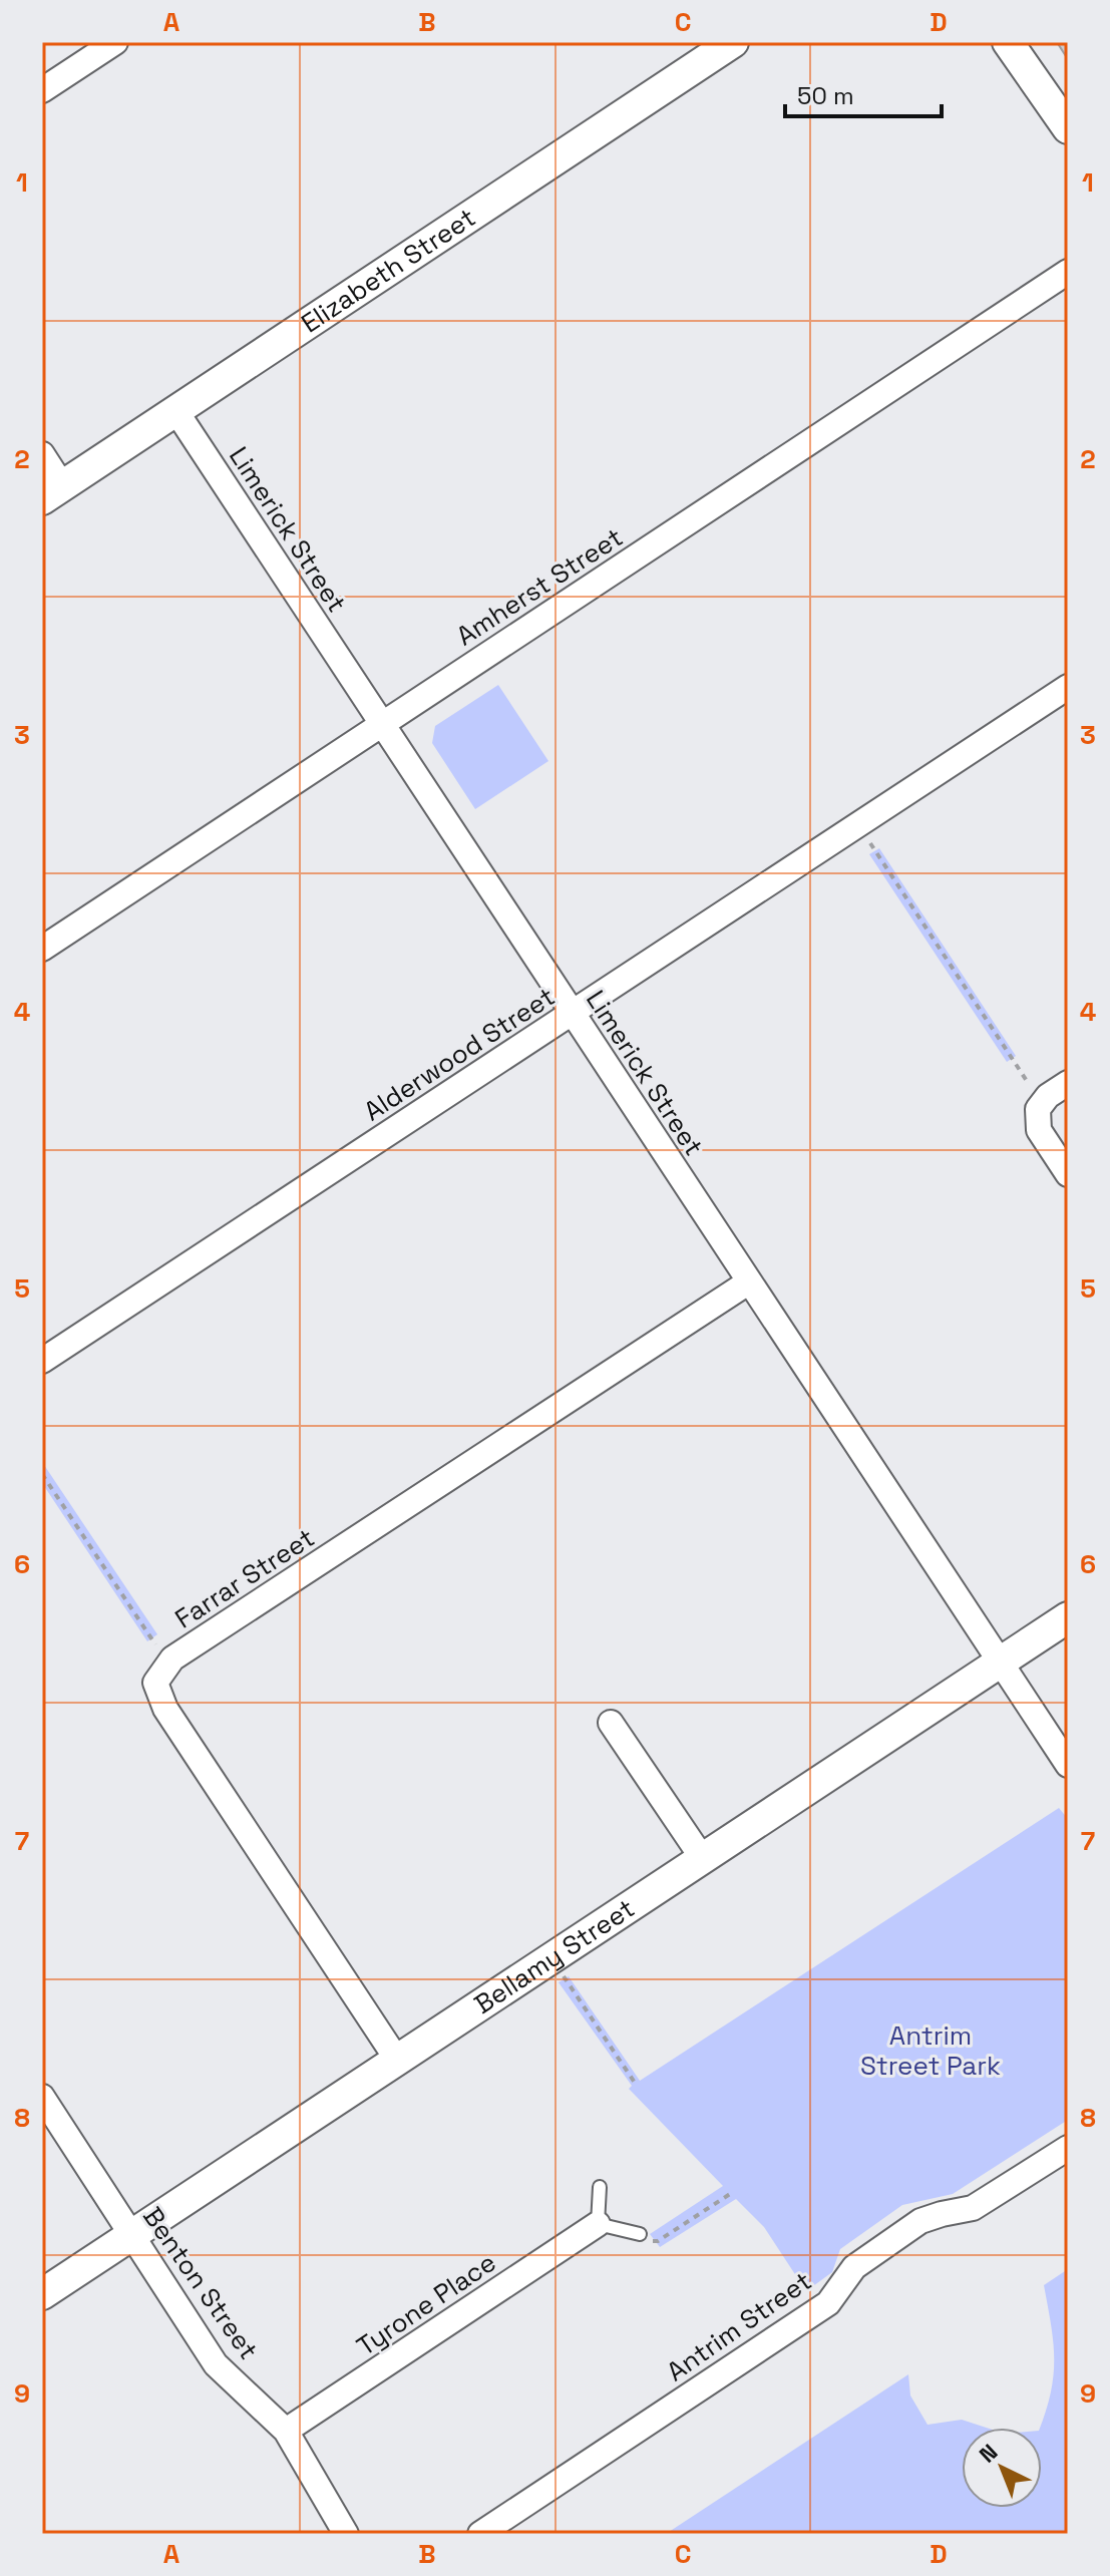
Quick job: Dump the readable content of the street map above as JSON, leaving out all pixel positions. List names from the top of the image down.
{
  "streets": {
    "street": [
      "Elizabeth Street",
      "Limerick Street",
      "Amherst Street",
      "Alderwood Street",
      "Farrar Street",
      "Bellamy Street",
      "Benton Street",
      "Tyrone Place",
      "Antrim Street"
    ]
  },
  "crossings": [
    ["Elizabeth Street", "Limerick Street"],
    ["Limerick Street", "Amherst Street"],
    ["Limerick Street", "Alderwood Street"],
    ["Limerick Street", "Farrar Street"],
    ["Limerick Street", "Bellamy Street"],
    ["Farrar Street", "Bellamy Street"],
    ["Bellamy Street", "Benton Street"],
    ["Benton Street", "Tyrone Place"]
  ],
  "parks": ["Antrim Street Park"],
  "scale_bar": "50 m",
  "north": "top left",
  "grid": {
    "columns": [
      "A",
      "B",
      "C",
      "D"
    ],
    "rows": [
      "1",
      "2",
      "3",
      "4",
      "5",
      "6",
      "7",
      "8",
      "9"
    ]
  }
}
